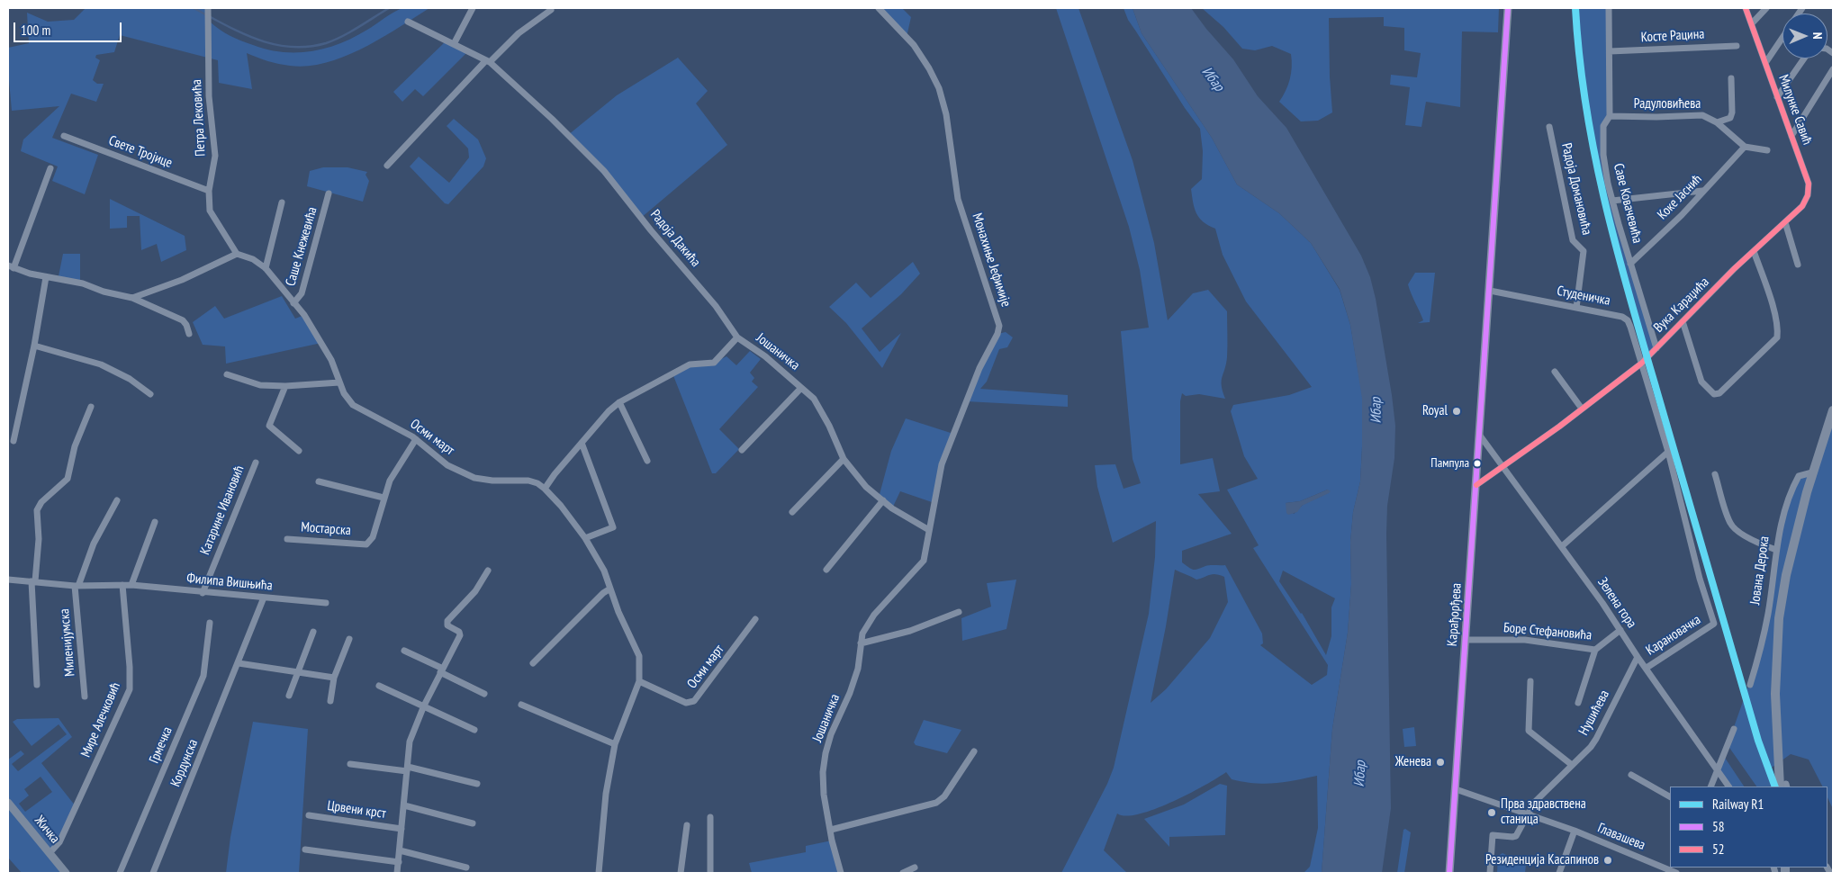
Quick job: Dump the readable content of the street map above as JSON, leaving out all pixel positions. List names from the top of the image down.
{
  "streets": {
    "main road": ["Јована Дерока", "Жичка"],
    "street": [
      "Косте Рацина",
      "Радуловићева",
      "Милунке Савић",
      "Петра Лековића",
      "Свете Тројице",
      "Радоја Домановића",
      "Коке Јаснић",
      "Саве Ковачевића",
      "Радоја Дакића",
      "Саше Кнежевића",
      "Монахиње Јефимије",
      "Студеничка",
      "Вука Караџића",
      "Јошаничка",
      "Осми март",
      "Катарине Ивановић",
      "Мостарска",
      "Филипа Вишњића",
      "Зелена гора",
      "Карађорђева",
      "Боре Стефановића",
      "Карановачка",
      "Миленијумска",
      "Нушићева",
      "Мире Алечковић",
      "Грмечка",
      "Кордунска",
      "Црвени крст",
      "Главашева"
    ]
  },
  "crossings": [
    ["Косте Рацина", "Саве Ковачевића"],
    ["Радуловићева", "Коке Јаснић"],
    ["Радуловићева", "Саве Ковачевића"],
    ["Милунке Савић", "Вука Караџића"],
    ["Петра Лековића", "Свете Тројице"],
    ["Петра Лековића", "Осми март"],
    ["Радоја Домановића", "Студеничка"],
    ["Коке Јаснић", "Саве Ковачевића"],
    ["Саве Ковачевића", "Вука Караџића"],
    ["Радоја Дакића", "Јошаничка"],
    ["Саше Кнежевића", "Осми март"],
    ["Монахиње Јефимије", "Јошаничка"],
    ["Студеничка", "Вука Караџића"],
    ["Студеничка", "Карађорђева"],
    ["Студеничка", "Карановачка"],
    ["Вука Караџића", "Зелена гора"],
    ["Вука Караџића", "Карађорђева"],
    ["Вука Караџића", "Карановачка"],
    ["Осми март", "Мостарска"],
    ["Катарине Ивановић", "Филипа Вишњића"],
    ["Филипа Вишњића", "Миленијумска"],
    ["Филипа Вишњића", "Мире Алечковић"],
    ["Филипа Вишњића", "Кордунска"],
    ["Зелена гора", "Карађорђева"],
    ["Зелена гора", "Боре Стефановића"],
    ["Зелена гора", "Карановачка"],
    ["Зелена гора", "Нушићева"],
    ["Карађорђева", "Боре Стефановића"],
    ["Карађорђева", "Главашева"],
    ["Нушићева", "Главашева"],
    ["Мире Алечковић", "Жичка"]
  ],
  "water": ["Ибар"],
  "places": [
    "Royal",
    "Пампула",
    "Женева",
    "Прва здравствена станица",
    "Резиденција Касапинов"
  ],
  "lines": ["rail line R1", "transit line 58", "transit line 52"],
  "legend": ["Railway R1", "58", "52"],
  "scale_bar": "100 m",
  "north": "right"
}
